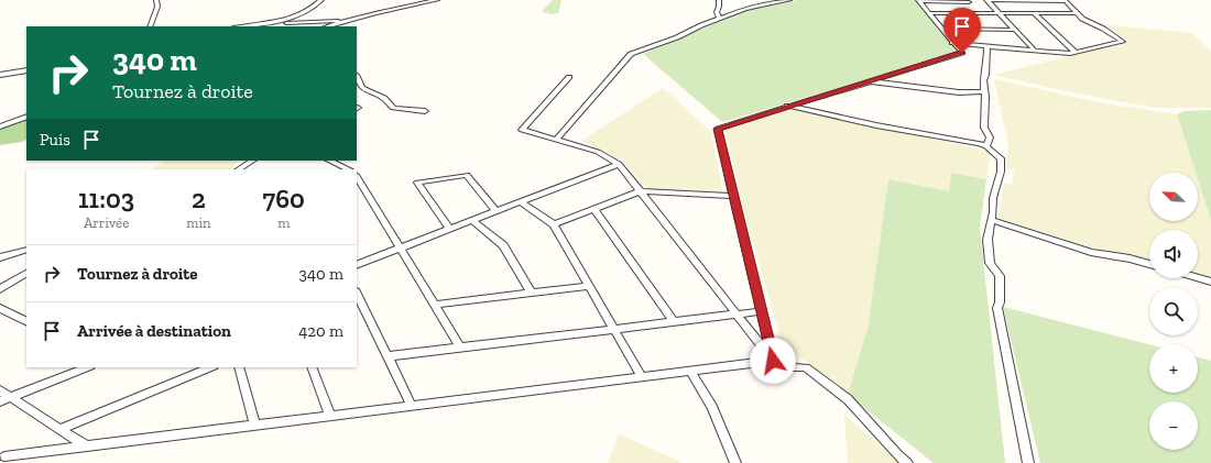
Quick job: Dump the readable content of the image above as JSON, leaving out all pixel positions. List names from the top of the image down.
{
  "north": "top left",
  "page": {
    "turn": ["340 m", "Tournez à droite"],
    "then": "Puis",
    "eta": [
      "11:03",
      "Arrivée",
      "2",
      "min",
      "760",
      "m"
    ],
    "map_buttons": ["+", "−"],
    "list": [
      {
        "name": "Tournez à droite",
        "value": "340 m"
      },
      {
        "name": "Arrivée à destination",
        "value": "420 m"
      }
    ]
  }
}
